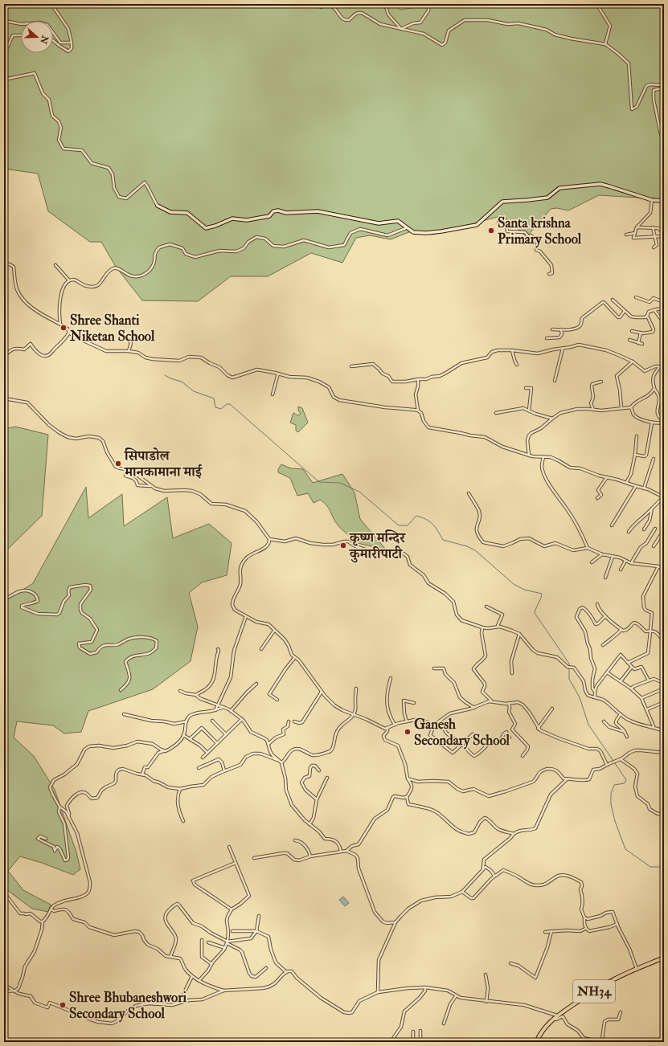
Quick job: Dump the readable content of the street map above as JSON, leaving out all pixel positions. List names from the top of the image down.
{
  "streets": {
    "highway": ["NH34"]
  },
  "places": [
    "Santa krishna Primary School",
    "Shree Shanti Niketan School",
    "सिपाडोल मानकामाना माई",
    "कृष्ण मन्दिर कुमारीपाटी",
    "Ganesh Secondary School",
    "Shree Bhubaneshwori Secondary School"
  ],
  "north": "right"
}
